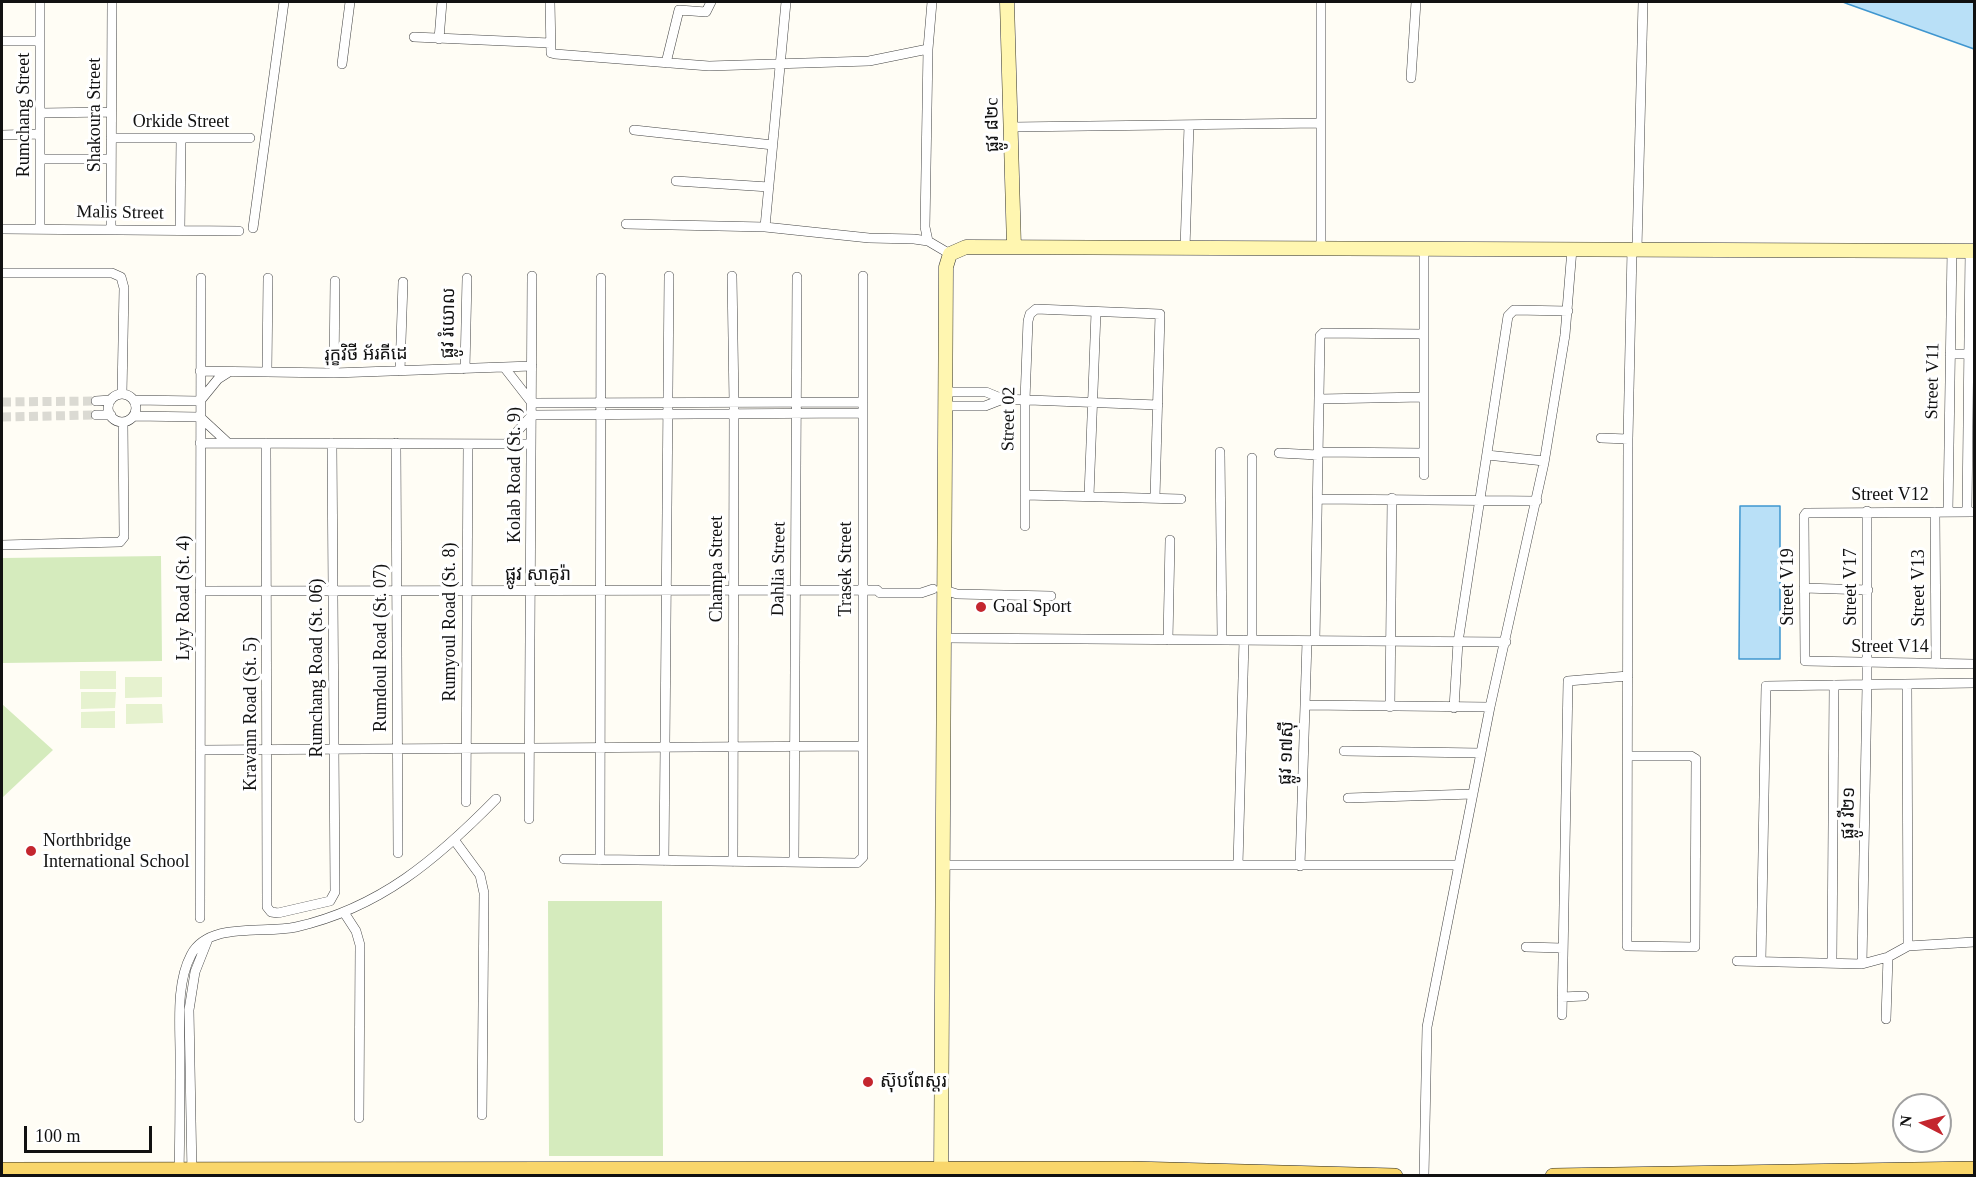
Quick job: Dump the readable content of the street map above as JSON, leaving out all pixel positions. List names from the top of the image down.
{
  "streets": {
    "street": [
      "Rumchang Street",
      "Shakoura Street",
      "Orkide Street",
      "ផ្លូវ ៨២c",
      "Malis Street",
      "ផ្លូវ រំយោល",
      "រុក្ខវិថី អ័រគីដេ",
      "Street V11",
      "Street 02",
      "Kolab Road (St. 9)",
      "Street V12",
      "Champa Street",
      "Dahlia Street",
      "Trasek Street",
      "ផ្លូវ សាគូរ៉ា",
      "Street V19",
      "Street V17",
      "Street V13",
      "Lyly Road (St. 4)",
      "Rumyoul Road (St. 8)",
      "Street V14",
      "Rumdoul Road (St. 07)",
      "Rumchang Road (St. 06)",
      "Kravann Road (St. 5)",
      "ផ្លូវ ១៧ស៊ី",
      "ផ្លូវ វី២១"
    ]
  },
  "crossings": [
    ["Rumchang Street", "Orkide Street"],
    ["Rumchang Street", "Malis Street"],
    ["Shakoura Street", "Orkide Street"],
    ["Shakoura Street", "Malis Street"],
    ["ផ្លូវ រំយោល", "រុក្ខវិថី អ័រគីដេ"],
    ["រុក្ខវិថី អ័រគីដេ", "Kolab Road (St. 9)"],
    ["រុក្ខវិថី អ័រគីដេ", "Lyly Road (St. 4)"],
    ["Street V11", "Street V12"],
    ["Kolab Road (St. 9)", "ផ្លូវ សាគូរ៉ា"],
    ["Street V12", "Street V19"],
    ["Street V12", "Street V17"],
    ["Street V12", "Street V13"],
    ["Champa Street", "ផ្លូវ សាគូរ៉ា"],
    ["Dahlia Street", "Trasek Street"],
    ["Dahlia Street", "ផ្លូវ សាគូរ៉ា"],
    ["Trasek Street", "ផ្លូវ សាគូរ៉ា"],
    ["ផ្លូវ សាគូរ៉ា", "Lyly Road (St. 4)"],
    ["ផ្លូវ សាគូរ៉ា", "Rumyoul Road (St. 8)"],
    ["ផ្លូវ សាគូរ៉ា", "Rumdoul Road (St. 07)"],
    ["ផ្លូវ សាគូរ៉ា", "Rumchang Road (St. 06)"],
    ["ផ្លូវ សាគូរ៉ា", "Kravann Road (St. 5)"],
    ["Street V19", "Street V14"],
    ["Street V17", "Street V14"],
    ["Street V17", "ផ្លូវ វី២១"],
    ["Street V13", "Street V14"],
    ["Street V14", "ផ្លូវ វី២១"],
    ["Rumchang Road (St. 06)", "Kravann Road (St. 5)"]
  ],
  "places": ["Goal Sport", "Northbridge International School", "ស៊ុបពែស្តរ"],
  "scale_bar": "100 m",
  "north": "left"
}
